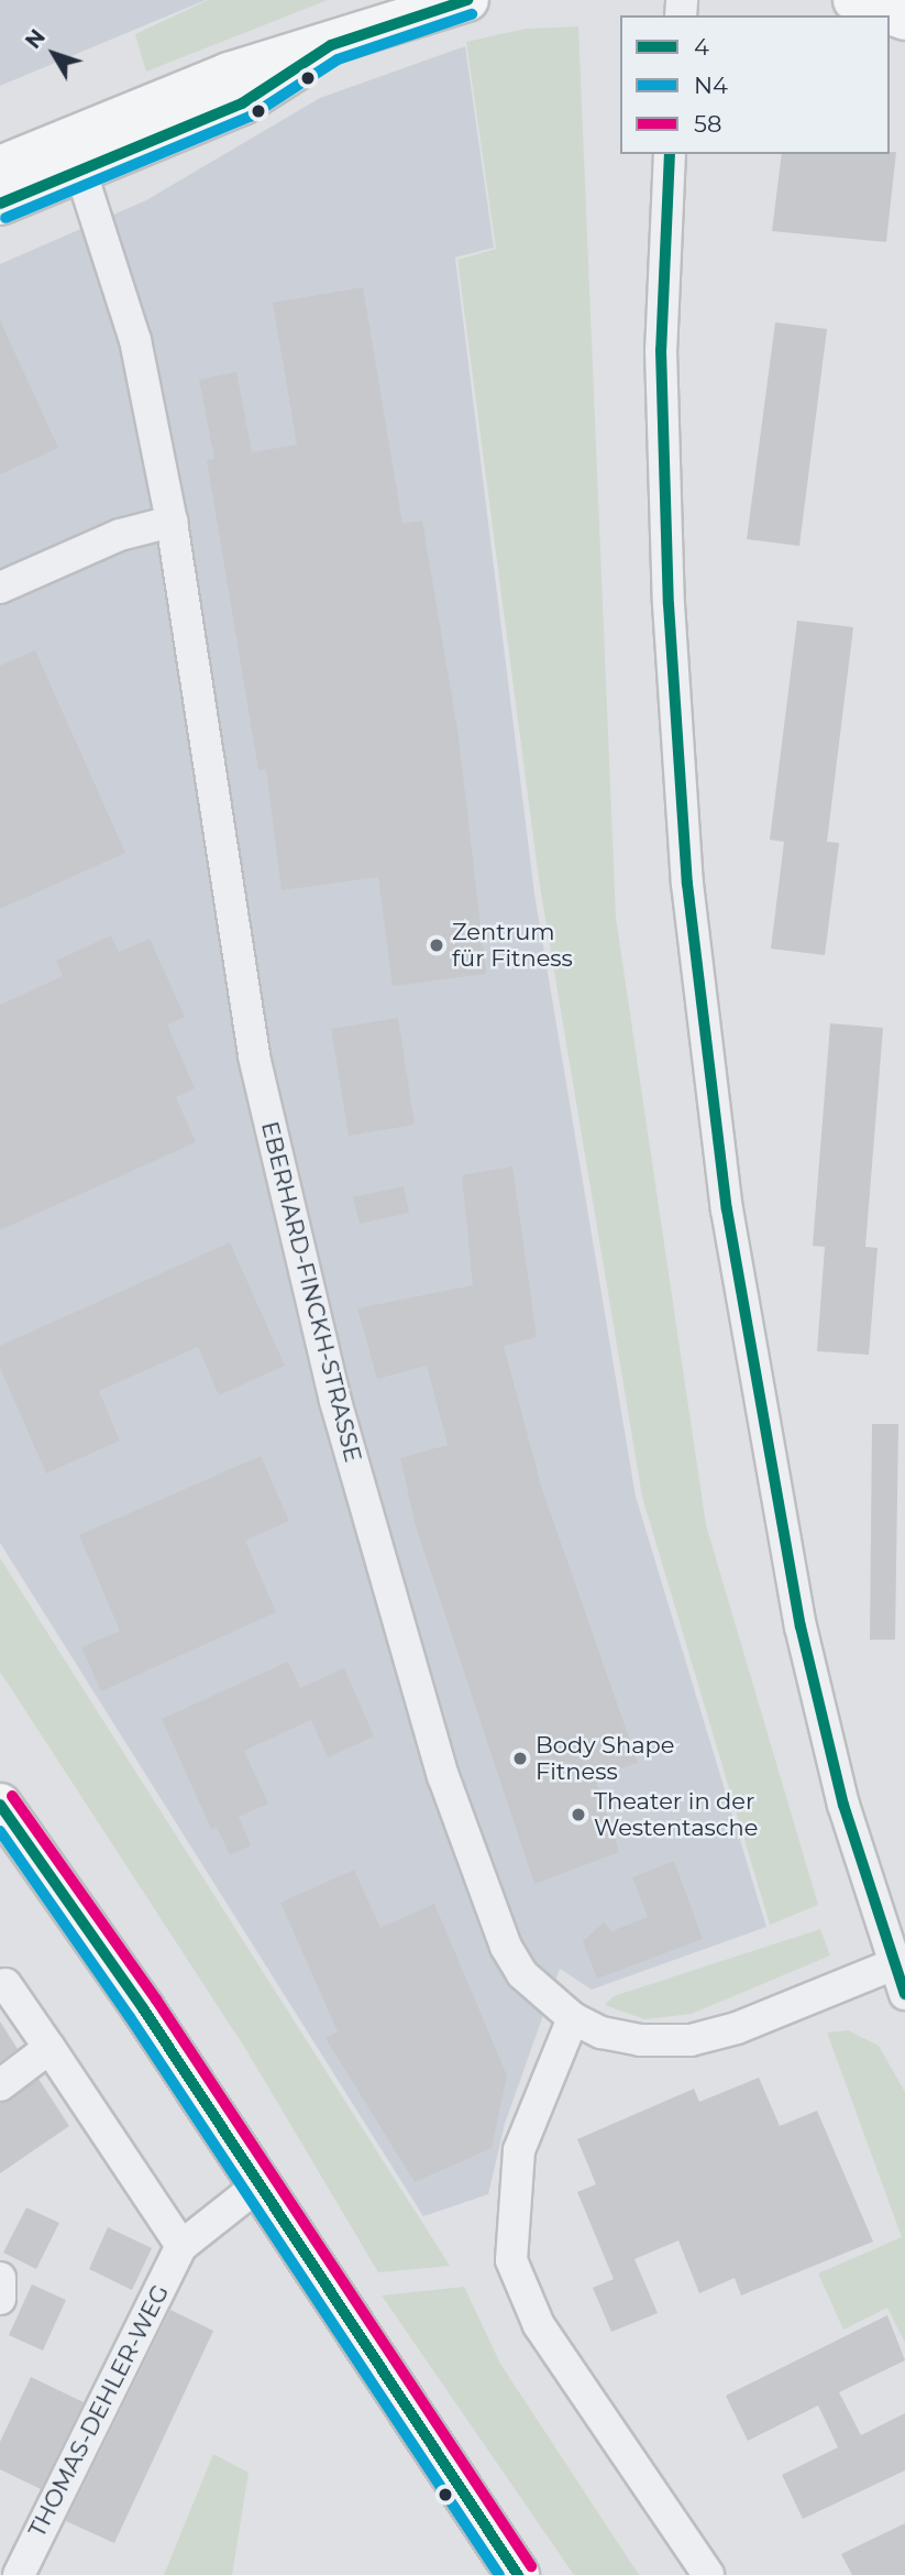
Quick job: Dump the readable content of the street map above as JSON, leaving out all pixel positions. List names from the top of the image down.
{
  "streets": {
    "street": ["EBERHARD-FINCKH-STRASSE", "THOMAS-DEHLER-WEG"]
  },
  "places": ["Zentrum für Fitness", "Body Shape Fitness", "Theater in der Westentasche"],
  "lines": ["transit line 4", "transit line N4", "transit line 58"],
  "legend": ["4", "N4", "58"],
  "north": "top left"
}
